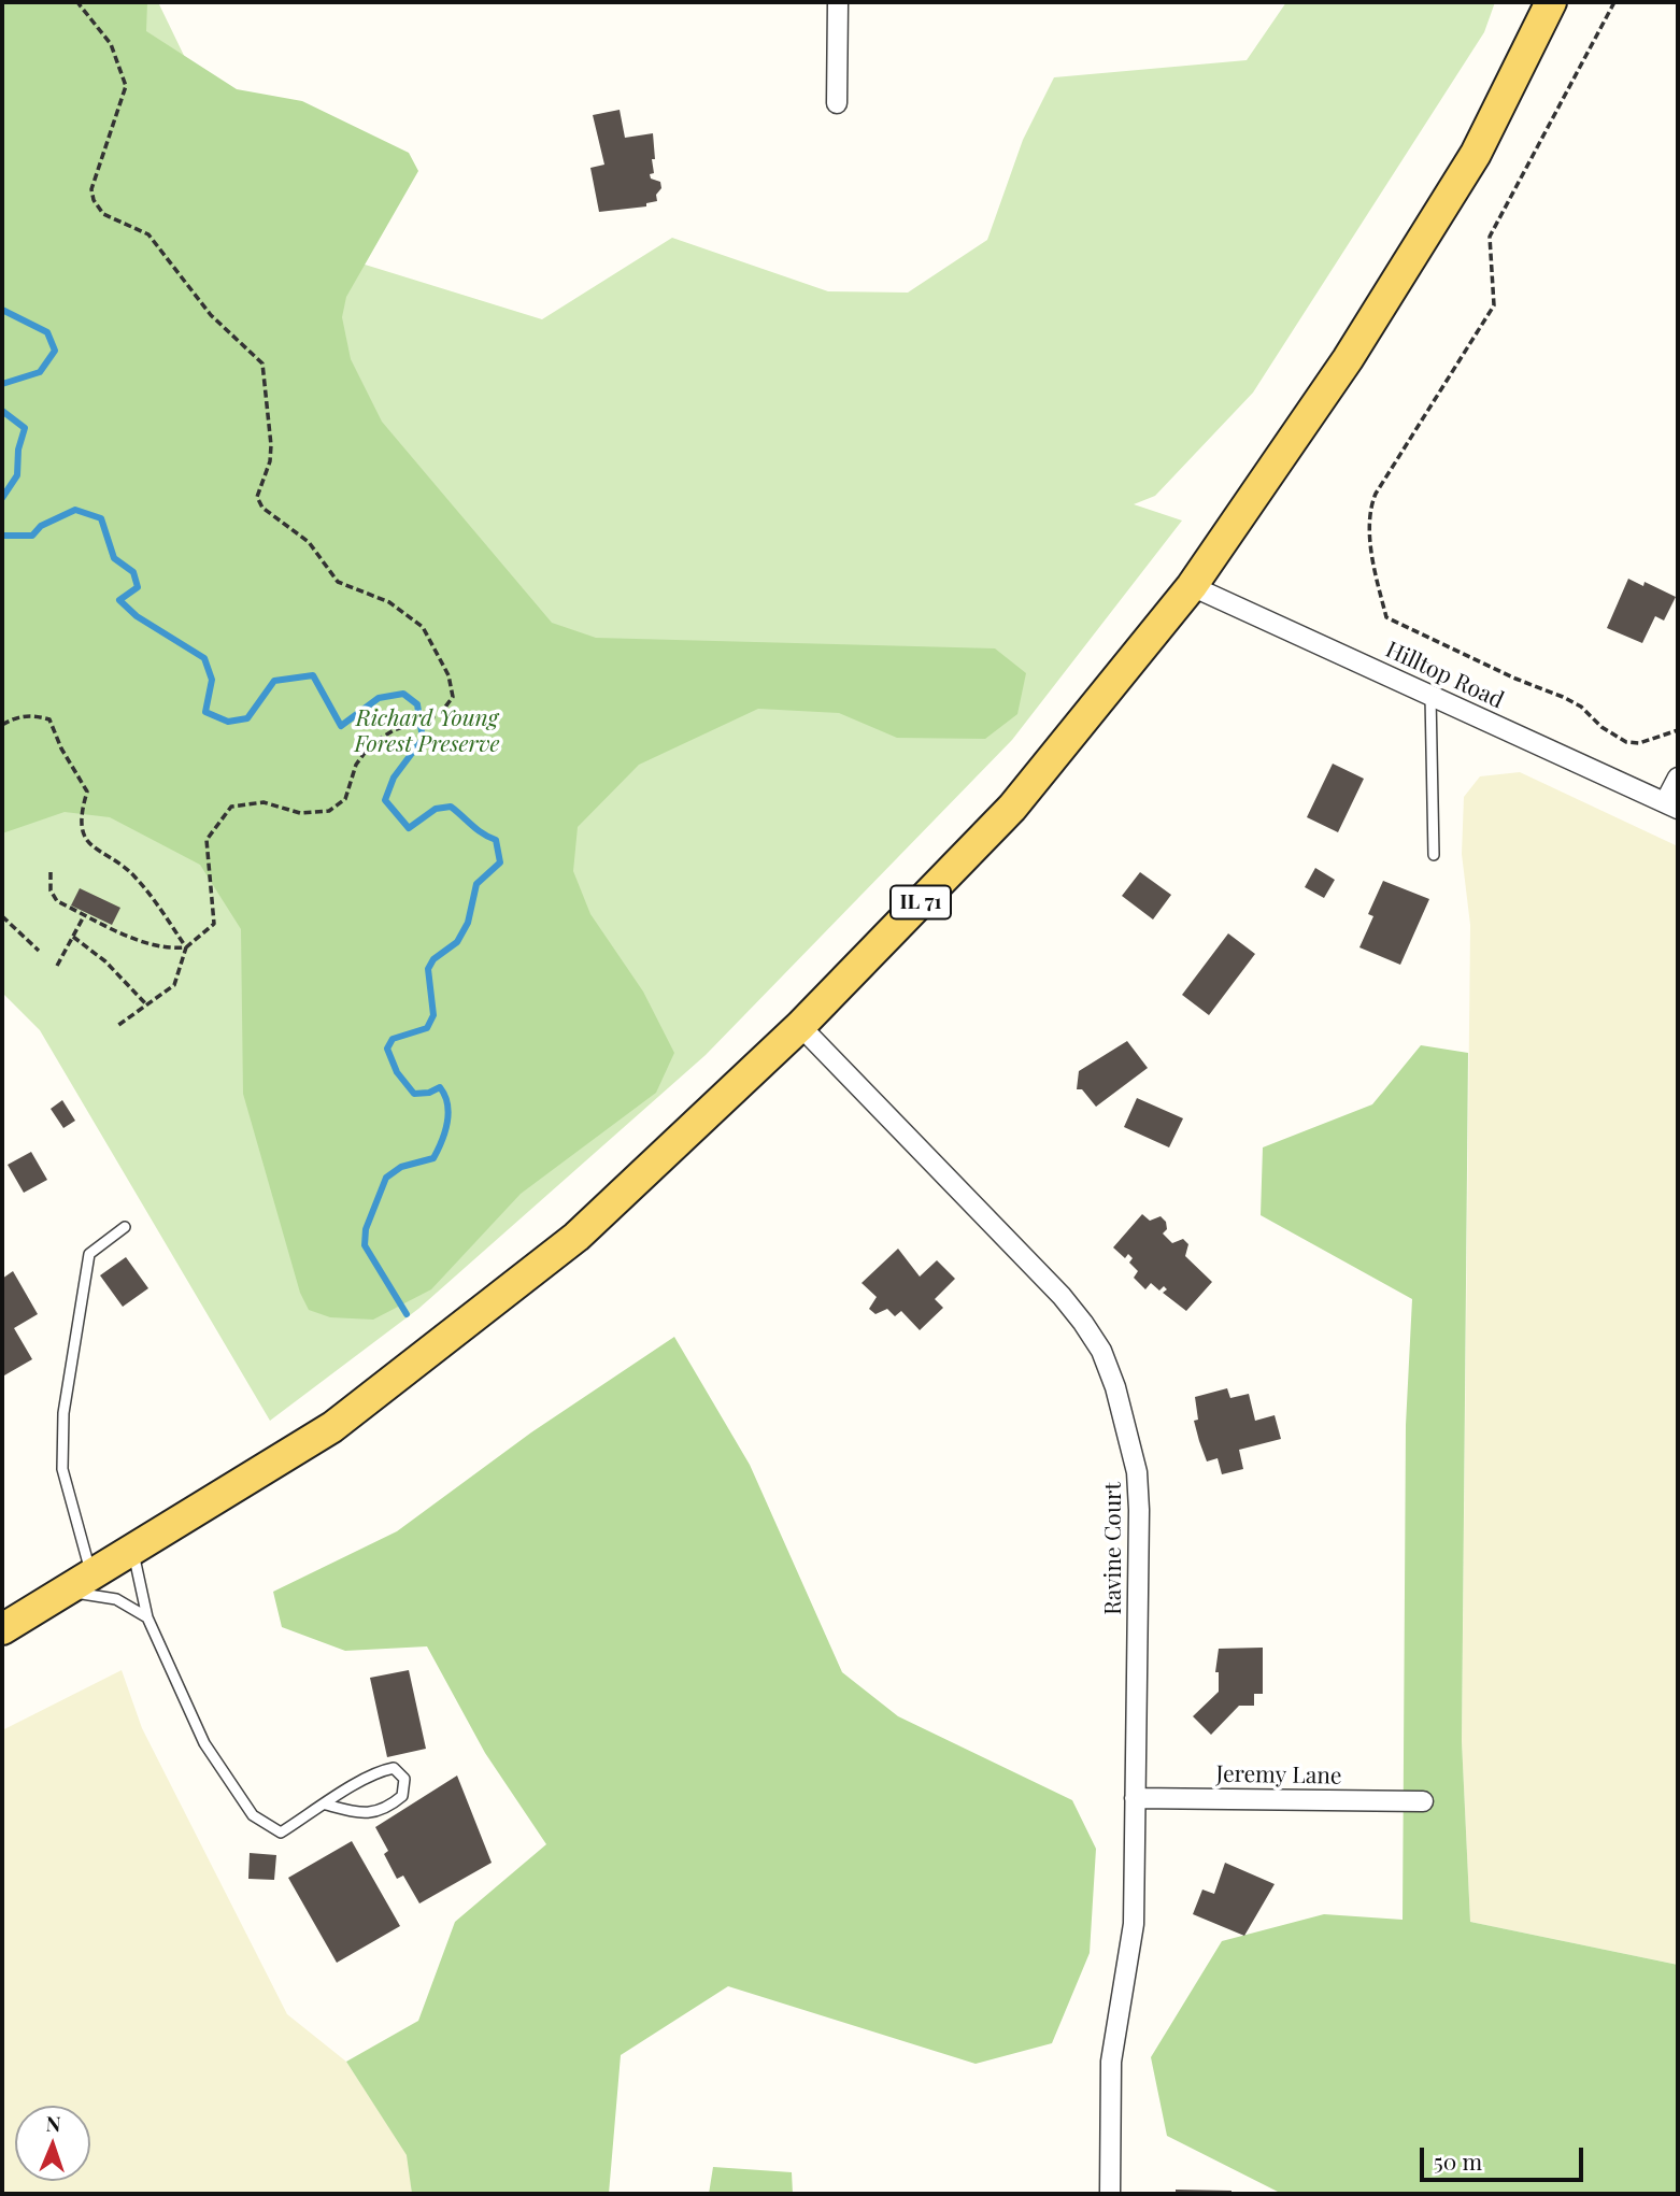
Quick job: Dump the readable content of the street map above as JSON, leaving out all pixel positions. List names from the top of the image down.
{
  "streets": {
    "main road": ["IL 71"],
    "street": ["Hilltop Road", "Ravine Court", "Jeremy Lane"]
  },
  "crossings": [
    ["Hilltop Road", "IL 71"],
    ["IL 71", "Ravine Court"],
    ["Ravine Court", "Jeremy Lane"]
  ],
  "parks": ["Richard Young Forest Preserve"],
  "scale_bar": "50 m",
  "north": "top"
}
